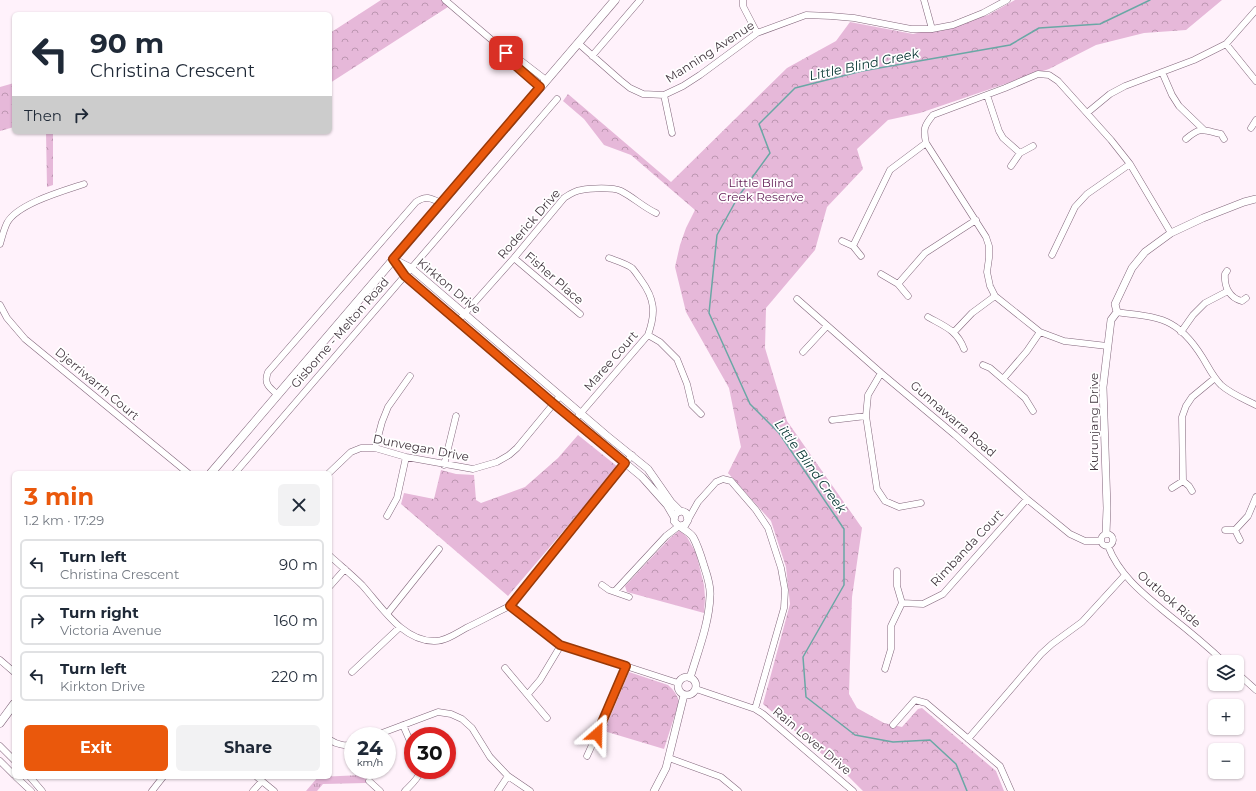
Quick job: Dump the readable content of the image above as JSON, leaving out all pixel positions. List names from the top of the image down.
{
  "streets": {
    "main road": ["Gisborne - Melton Road"],
    "street": [
      "Manning Avenue",
      "Roderick Drive",
      "Fisher Place",
      "Kirkton Drive",
      "Maree Court",
      "Djerriwarrh Court",
      "Gunnawarra Road",
      "Kurunjang Drive",
      "Dunvegan Drive",
      "Rimbanda Court",
      "Outlook Ride",
      "Rain Lover Drive"
    ]
  },
  "crossings": [
    ["Manning Avenue", "Gisborne - Melton Road"],
    ["Roderick Drive", "Fisher Place"],
    ["Roderick Drive", "Kirkton Drive"],
    ["Kirkton Drive", "Gisborne - Melton Road"],
    ["Kirkton Drive", "Maree Court"],
    ["Kirkton Drive", "Dunvegan Drive"],
    ["Gunnawarra Road", "Kurunjang Drive"],
    ["Gunnawarra Road", "Rimbanda Court"],
    ["Gunnawarra Road", "Outlook Ride"],
    ["Kurunjang Drive", "Outlook Ride"]
  ],
  "water": ["Little Blind Creek"],
  "parks": ["Little Blind Creek Reserve"],
  "page": {
    "turn": ["90 m", "Christina Crescent"],
    "then": "Then",
    "heading": ["3 min", "1.2 km · 17:29"],
    "list": [
      {
        "name": "Turn left",
        "note": "Christina Crescent",
        "value": "90 m"
      },
      {
        "name": "Turn right",
        "note": "Victoria Avenue",
        "value": "160 m"
      },
      {
        "name": "Turn left",
        "note": "Kirkton Drive",
        "value": "220 m"
      }
    ],
    "map_buttons": ["+", "−"],
    "buttons": ["Exit", "Share"],
    "speed": "24 km/h",
    "limit": "30"
  }
}
